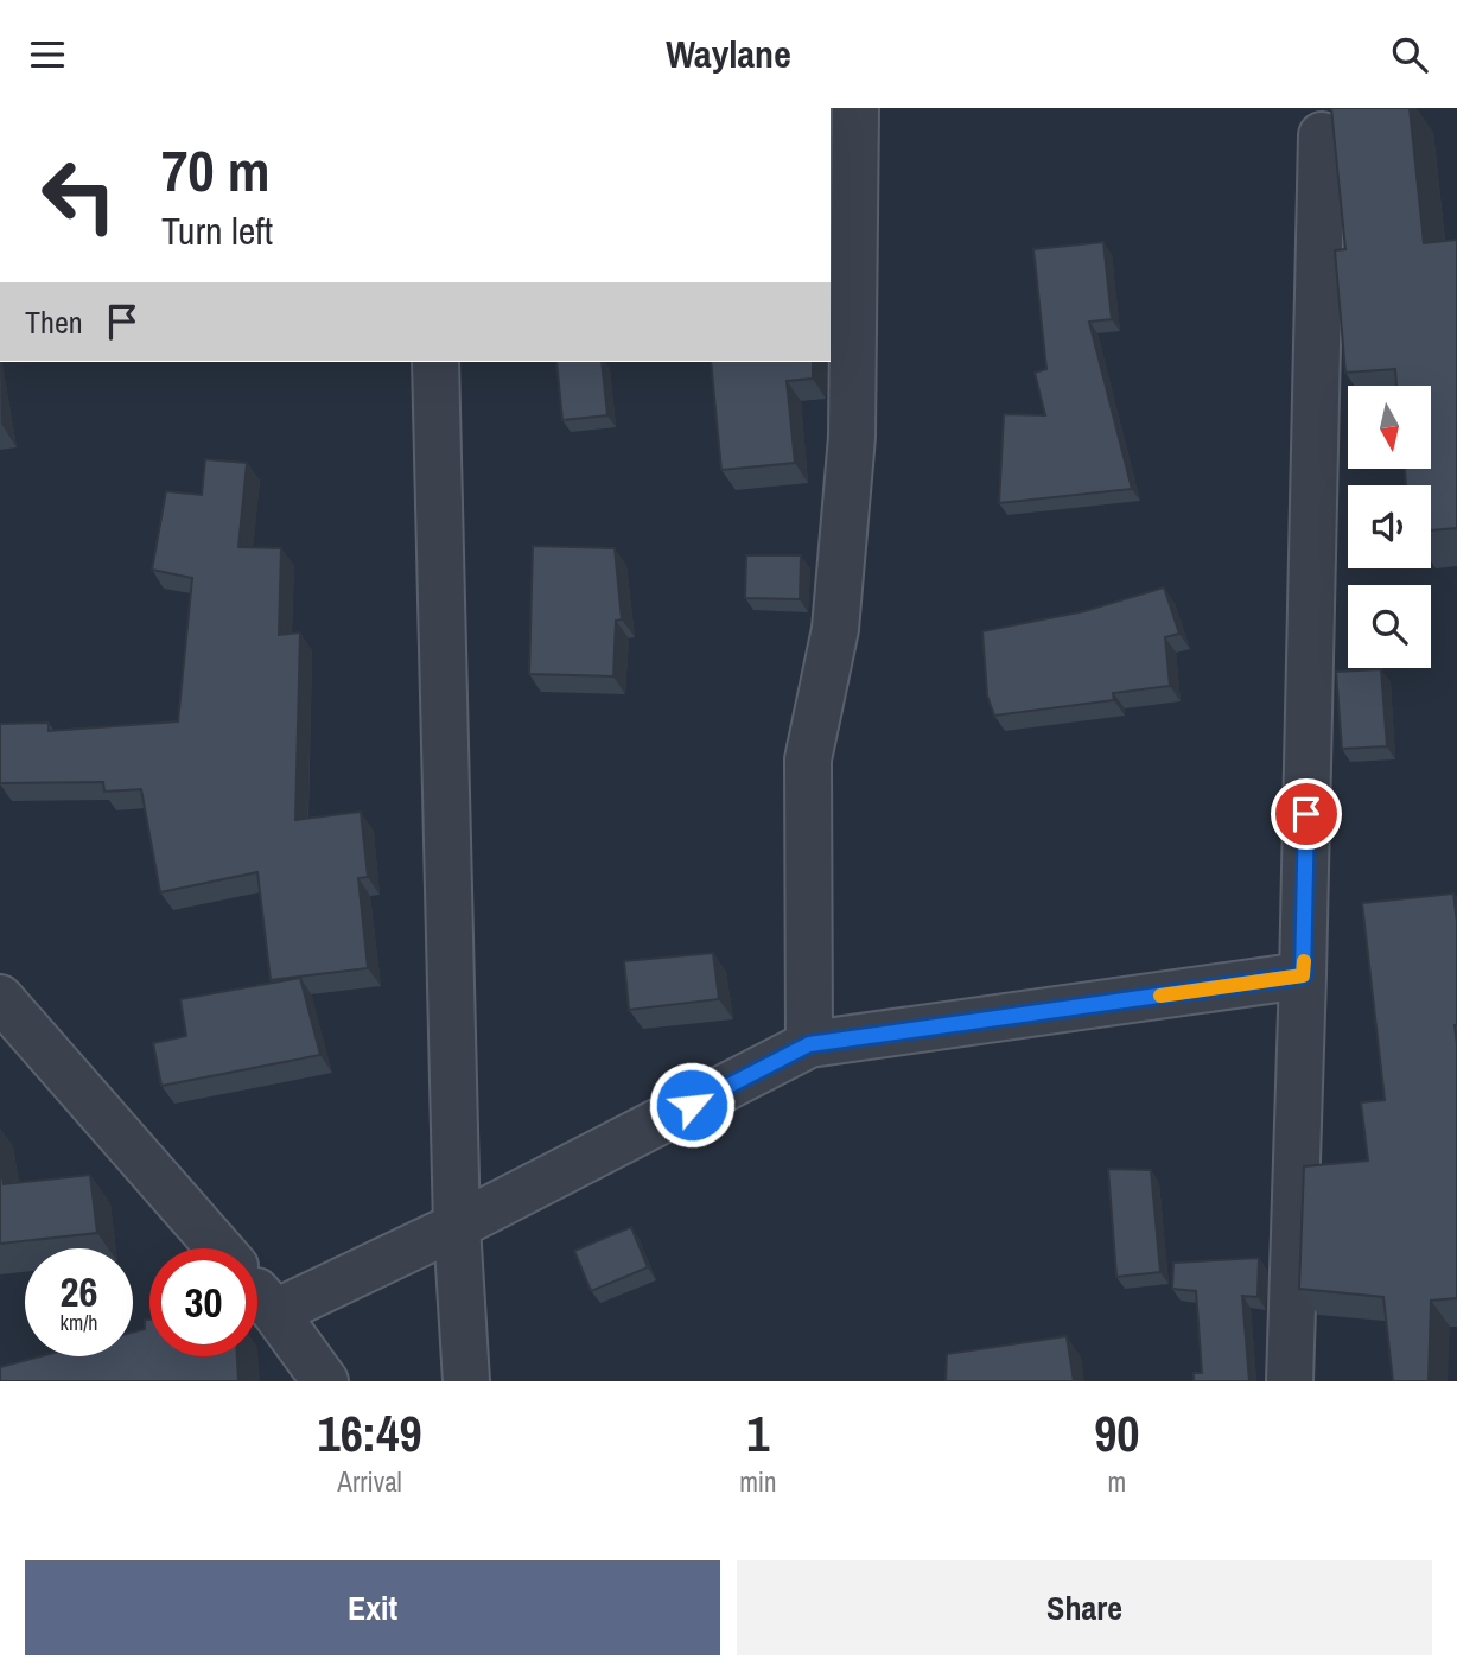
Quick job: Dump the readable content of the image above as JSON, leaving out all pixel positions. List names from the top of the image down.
{
  "north": "bottom",
  "page": {
    "header": "Waylane",
    "turn": ["70 m", "Turn left"],
    "then": "Then",
    "speed": "26 km/h",
    "limit": "30",
    "eta": [
      "16:49",
      "Arrival",
      "1",
      "min",
      "90",
      "m"
    ],
    "buttons": ["Exit", "Share"]
  }
}
